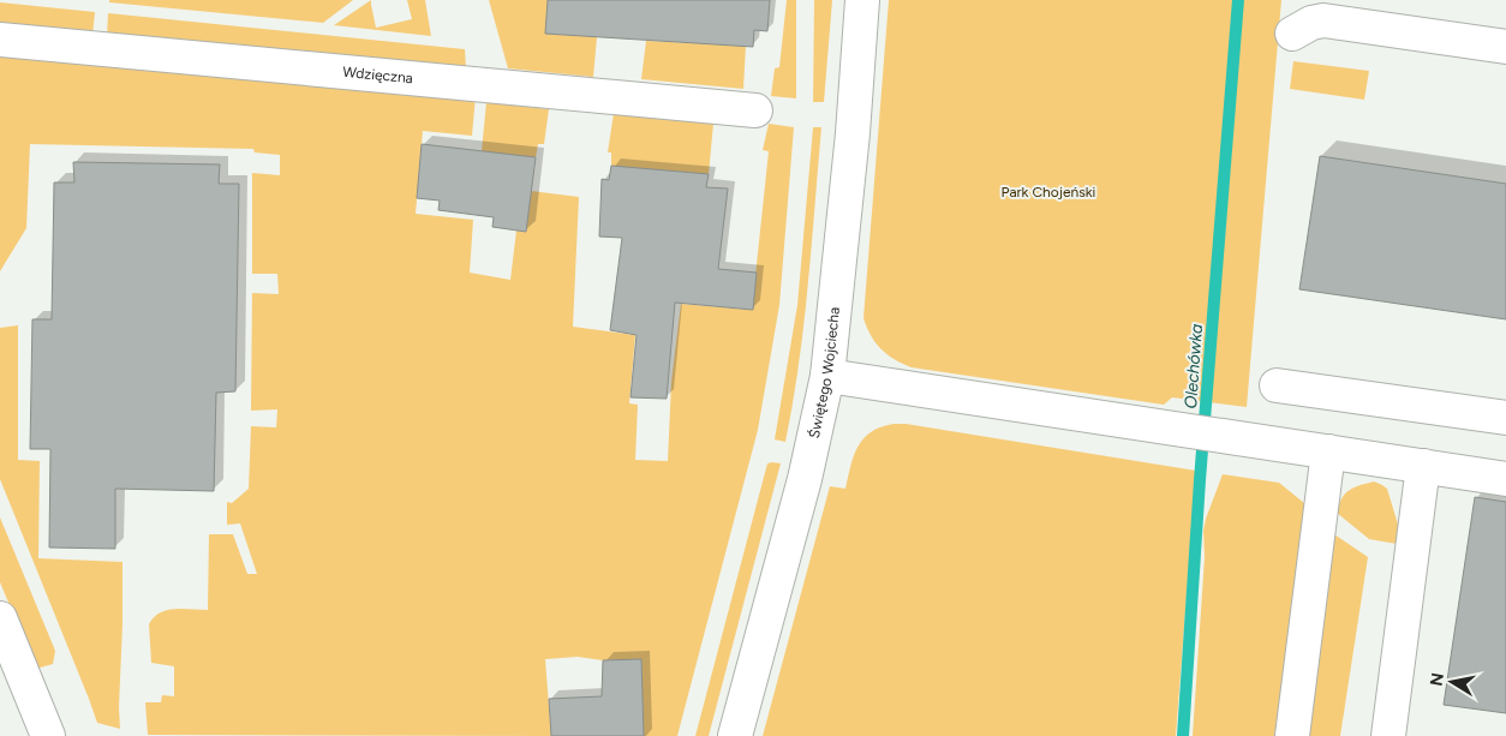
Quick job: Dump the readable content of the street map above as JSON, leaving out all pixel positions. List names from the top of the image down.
{
  "streets": {
    "street": ["Wdzięczna", "Świętego Wojciecha"]
  },
  "water": ["Olechówka"],
  "parks": ["Park Chojeński"],
  "north": "left"
}
